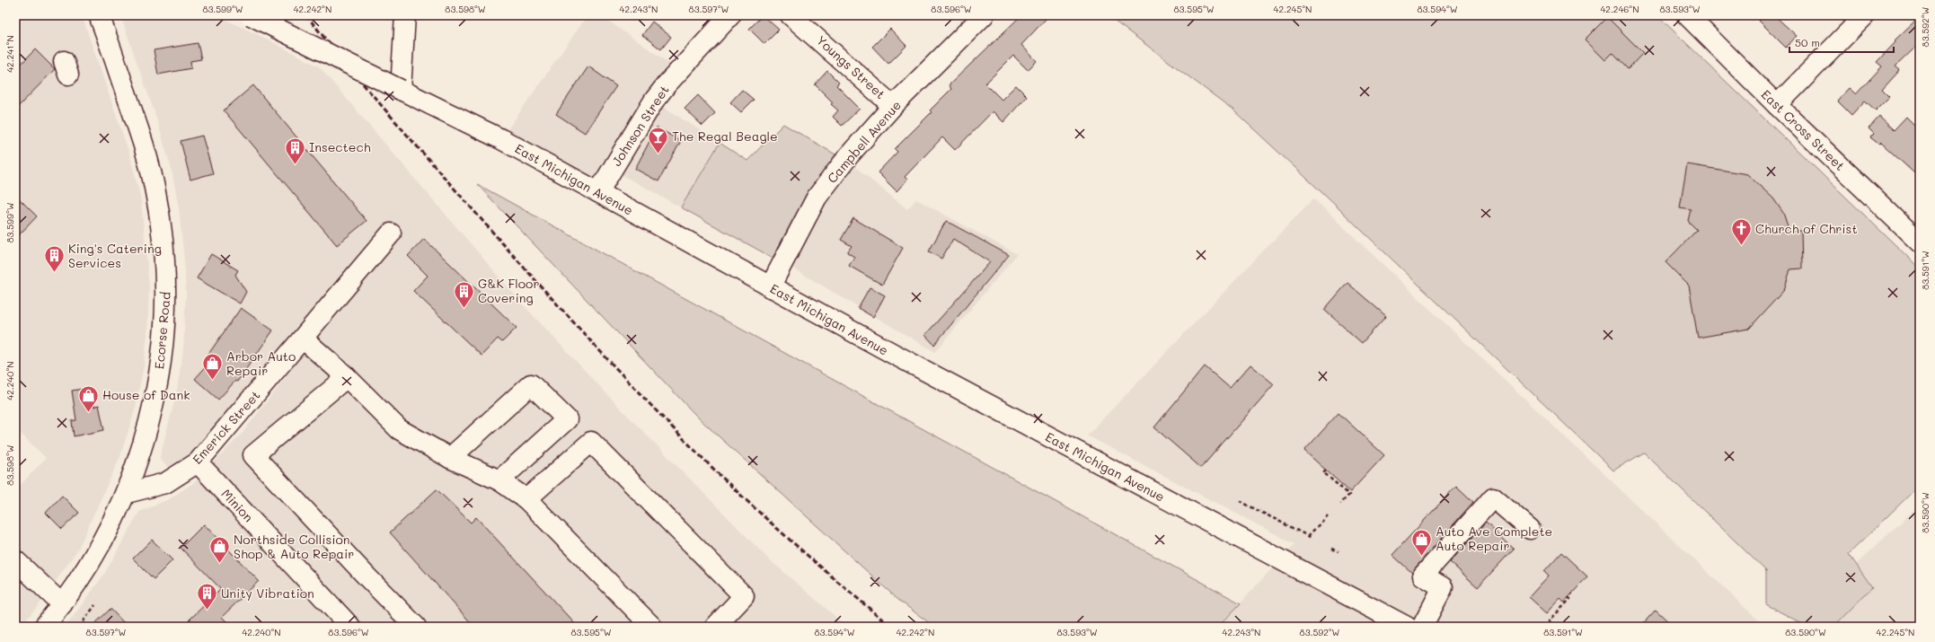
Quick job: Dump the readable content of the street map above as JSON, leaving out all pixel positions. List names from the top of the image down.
{
  "streets": {
    "main road": [
      "Youngs Street",
      "Johnson Street",
      "East Cross Street",
      "Campbell Avenue",
      "East Michigan Avenue",
      "Ecorse Road",
      "Emerick Street",
      "Minion"
    ]
  },
  "crossings": [
    ["Youngs Street", "Campbell Avenue"],
    ["Johnson Street", "East Michigan Avenue"],
    ["Campbell Avenue", "East Michigan Avenue"],
    ["Ecorse Road", "Emerick Street"],
    ["Emerick Street", "Minion"]
  ],
  "places": {
    "bar": ["The Regal Beagle"],
    "building": [
      "Insectech",
      "King's Catering Services",
      "G&K Floor Covering",
      "Unity Vibration"
    ],
    "church": ["Church of Christ"],
    "shop": [
      "Arbor Auto Repair",
      "House of Dank",
      "Auto Ave Complete Auto Repair",
      "Northside Collision Shop & Auto Repair"
    ]
  },
  "scale_bar": "50 m",
  "coordinates": [
    "83.599°W",
    "42.242°N",
    "83.598°W",
    "42.243°N",
    "83.597°W",
    "83.596°W",
    "83.595°W",
    "42.245°N",
    "83.594°W",
    "42.246°N",
    "83.593°W",
    "83.592°W",
    "42.241°N",
    "83.591°W",
    "42.240°N",
    "83.590°W"
  ]
}
